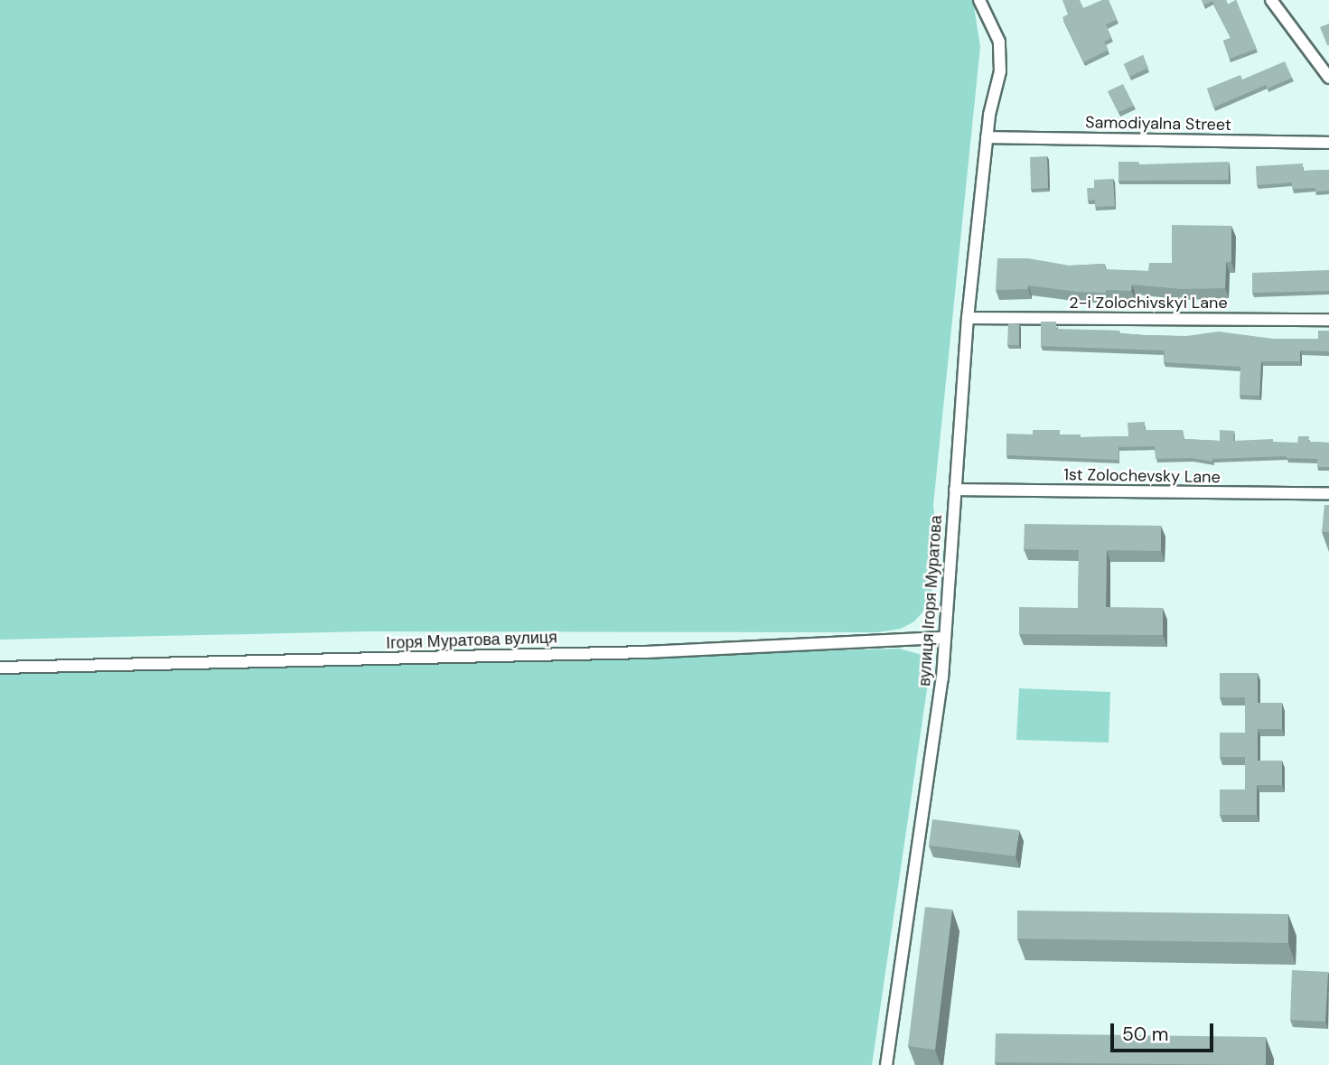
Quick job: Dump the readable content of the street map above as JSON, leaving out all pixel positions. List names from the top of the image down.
{
  "streets": {
    "street": [
      "Samodiyalna Street",
      "2-i Zolochivskyi Lane",
      "1st Zolochevsky Lane",
      "вулиця Ігоря Муратова",
      "Ігоря Муратова вулиця"
    ]
  },
  "crossings": [
    ["Samodiyalna Street", "вулиця Ігоря Муратова"],
    ["2-i Zolochivskyi Lane", "вулиця Ігоря Муратова"],
    ["1st Zolochevsky Lane", "вулиця Ігоря Муратова"],
    ["вулиця Ігоря Муратова", "Ігоря Муратова вулиця"]
  ],
  "scale_bar": "50 m"
}
